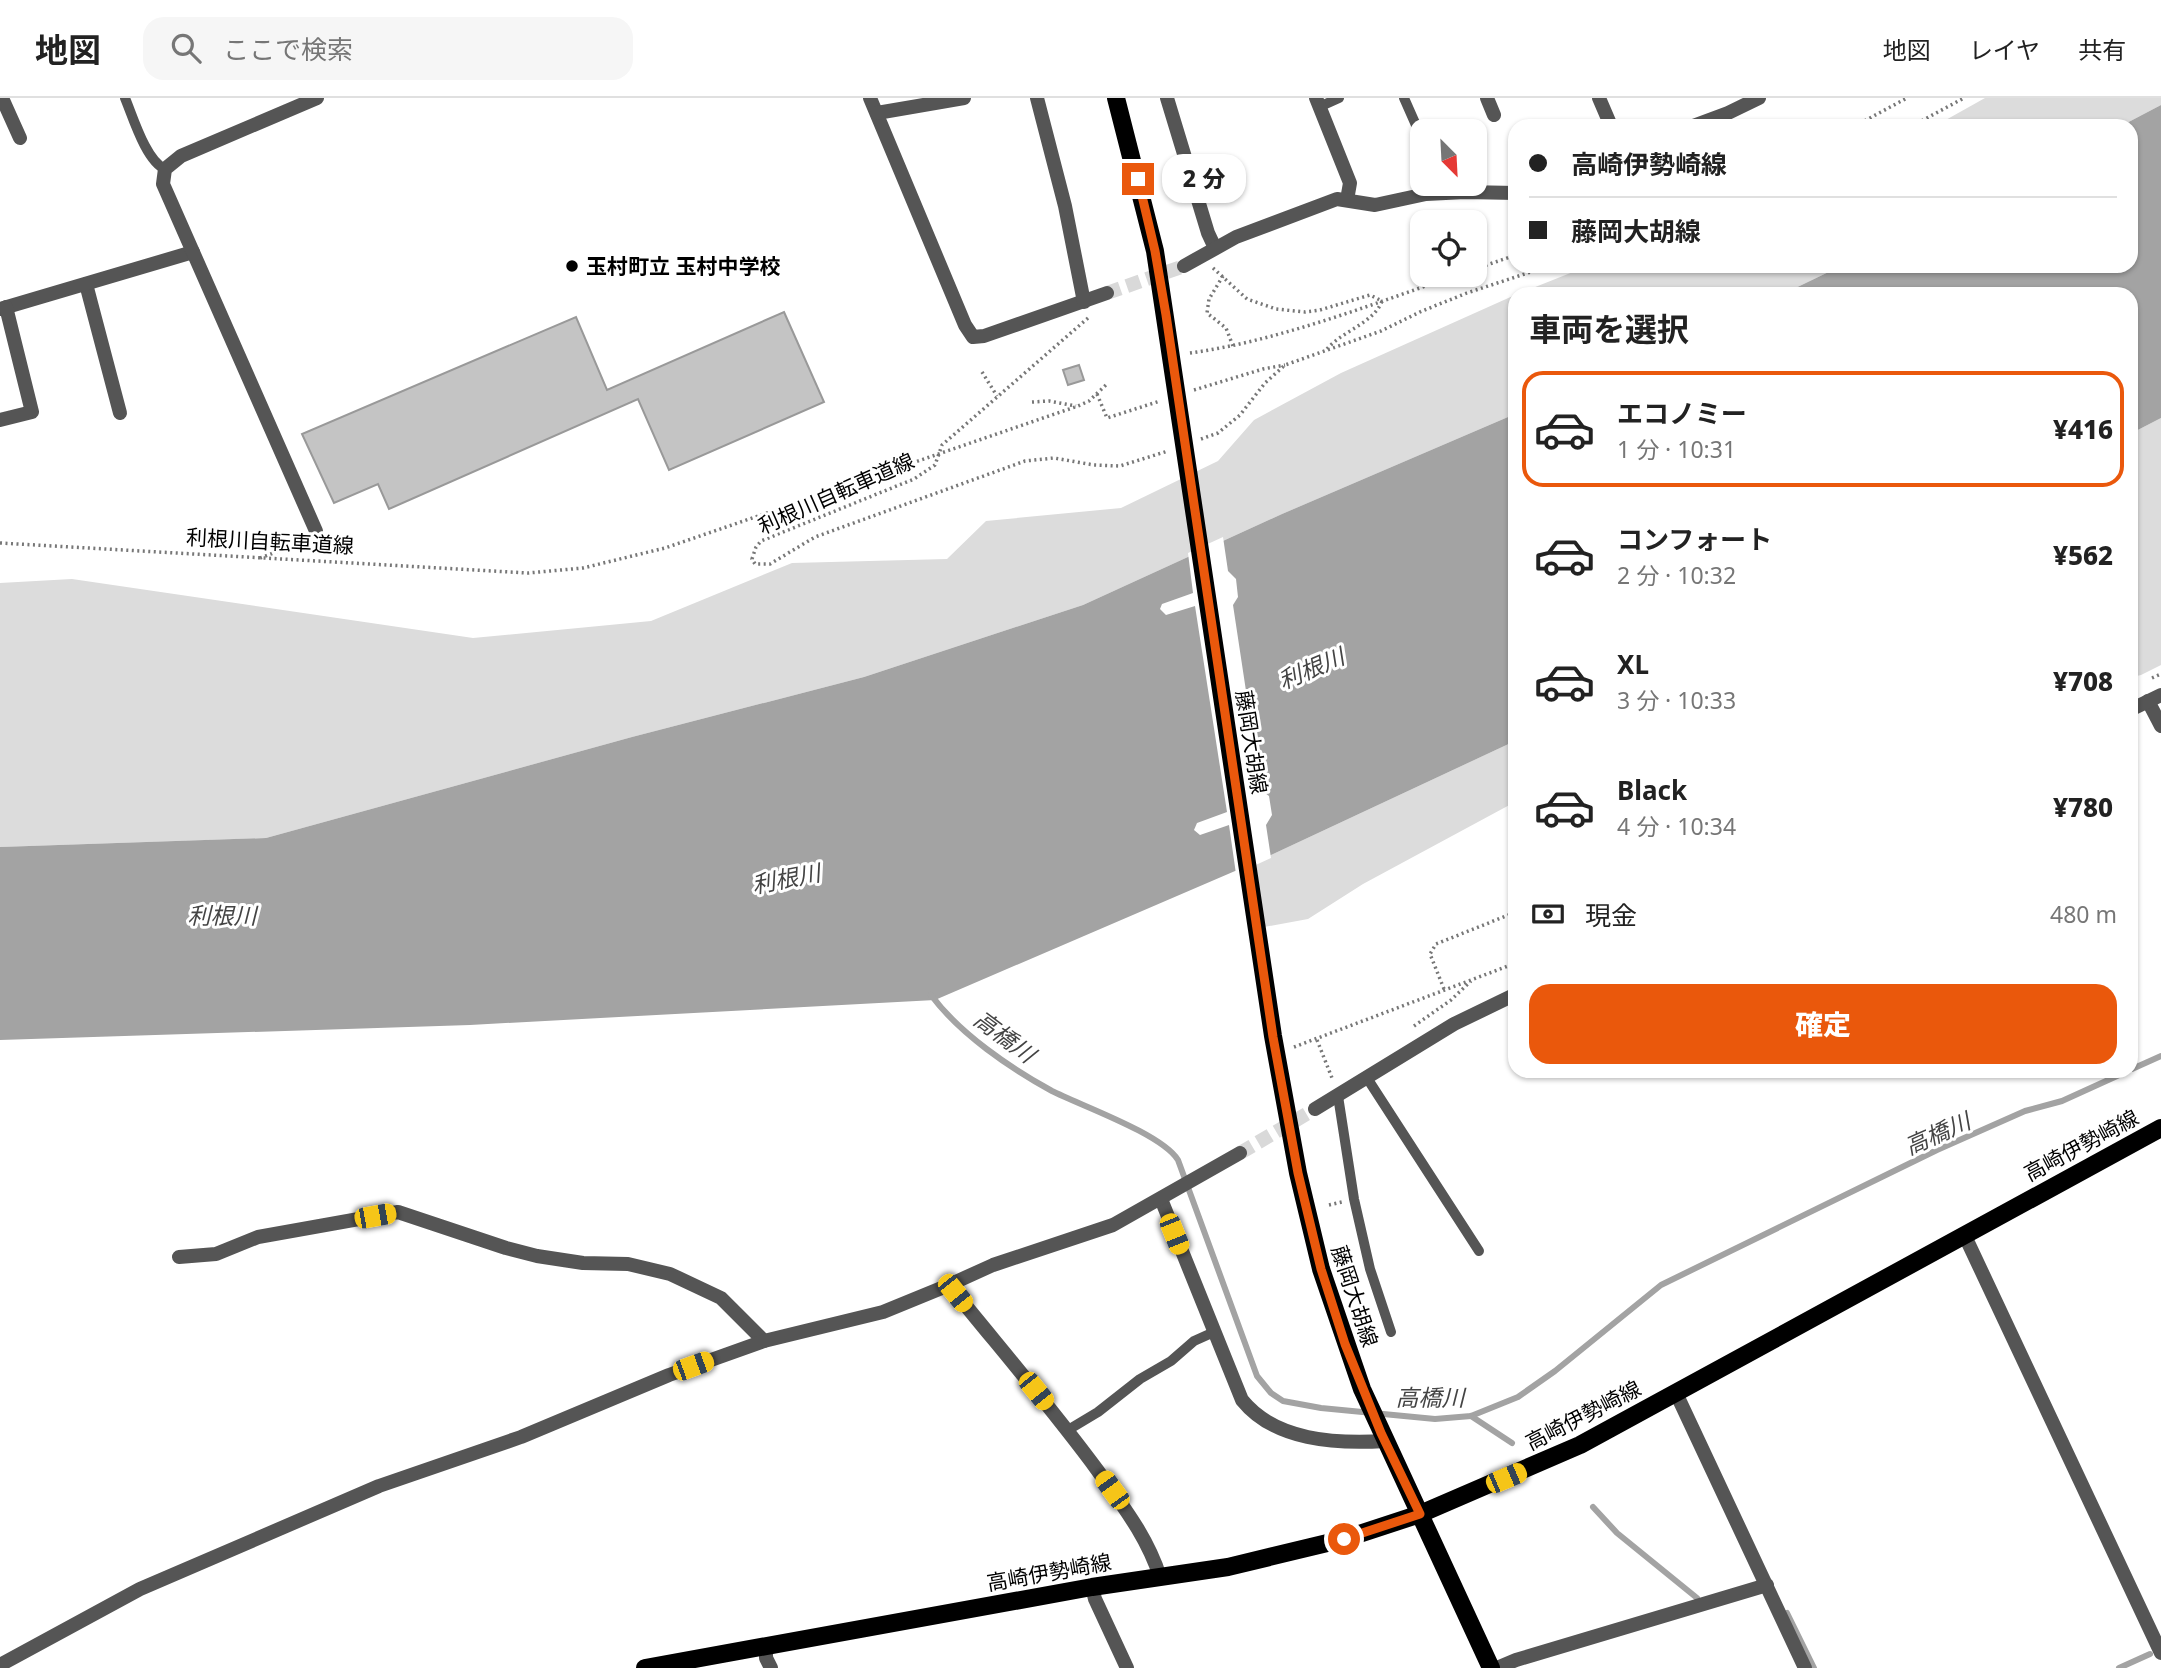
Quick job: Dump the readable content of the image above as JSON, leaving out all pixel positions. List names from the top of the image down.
{
  "streets": {
    "main road": ["藤岡大胡線", "高崎伊勢崎線"],
    "path": ["利根川自転車道線"]
  },
  "water": ["利根川", "高橋川"],
  "places": ["玉村町立 玉村中学校"],
  "north": "bottom right",
  "page": {
    "header": "地図",
    "search": "ここで検索",
    "nav": ["地図", "レイヤ", "共有"],
    "banner": ["高崎伊勢崎線", "藤岡大胡線"],
    "bubble": "2 分",
    "heading": "車両を選択",
    "list": [
      {
        "name": "エコノミー",
        "note": "1 分 · 10:31",
        "value": "¥416"
      },
      {
        "name": "コンフォート",
        "note": "2 分 · 10:32",
        "value": "¥562"
      },
      {
        "name": "XL",
        "note": "3 分 · 10:33",
        "value": "¥708"
      },
      {
        "name": "Black",
        "note": "4 分 · 10:34",
        "value": "¥780"
      }
    ],
    "pay": ["現金", "480 m"],
    "buttons": "確定"
  }
}
